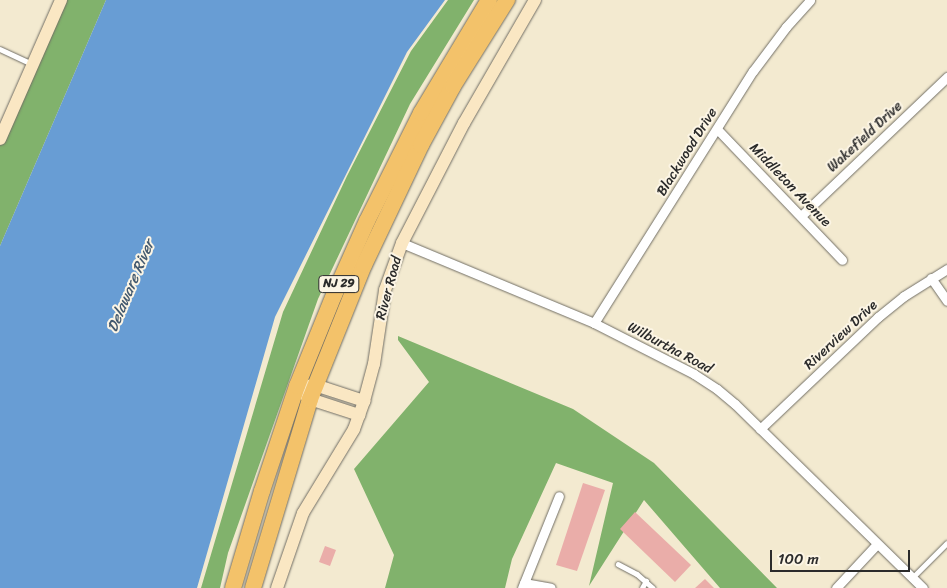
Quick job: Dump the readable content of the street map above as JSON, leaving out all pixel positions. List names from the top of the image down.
{
  "streets": {
    "highway": ["NJ 29", "River Road"],
    "street": [
      "Wakefield Drive",
      "Blackwood Drive",
      "Middleton Avenue",
      "Riverview Drive",
      "Wilburtha Road"
    ]
  },
  "crossings": [
    ["Wakefield Drive", "Middleton Avenue"],
    ["Blackwood Drive", "Middleton Avenue"],
    ["Blackwood Drive", "Wilburtha Road"],
    ["River Road", "Wilburtha Road"],
    ["Riverview Drive", "Wilburtha Road"]
  ],
  "water": ["Delaware River"],
  "scale_bar": "100 m"
}
